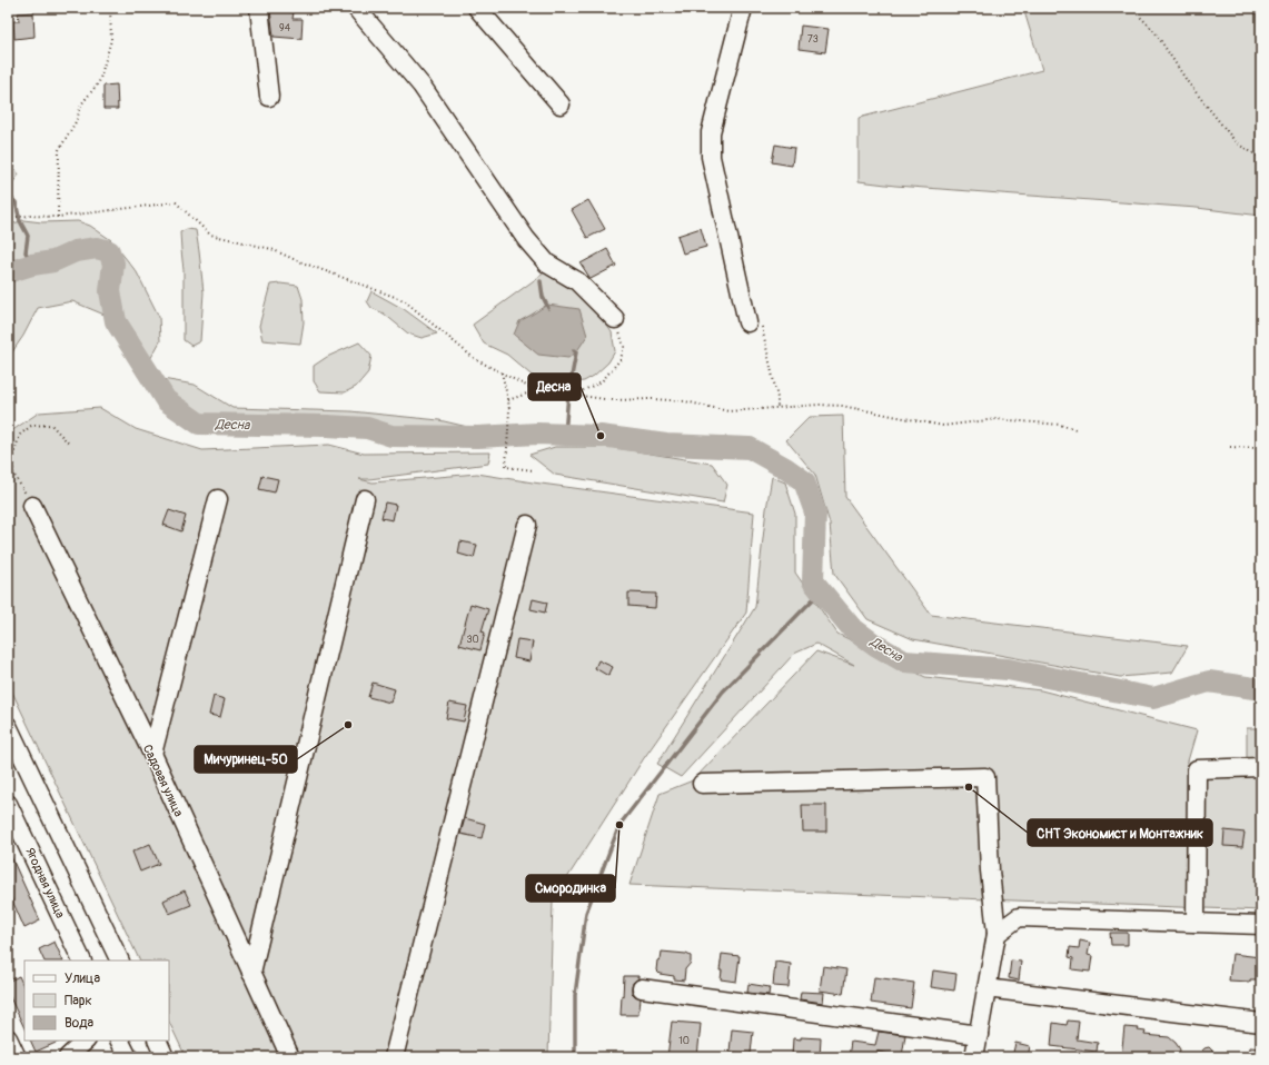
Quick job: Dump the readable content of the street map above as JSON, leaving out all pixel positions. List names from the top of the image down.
{
  "streets": {
    "street": ["Садовая улица", "Ягодная улица"]
  },
  "water": ["Десна"],
  "places": [
    "Десна",
    "Мичуринец-50",
    "СНТ Экономист и Монтажник",
    "Смородинка"
  ],
  "house_numbers": [
    "94",
    "73",
    "30",
    "10"
  ],
  "legend": ["Улица", "Парк", "Вода"]
}
